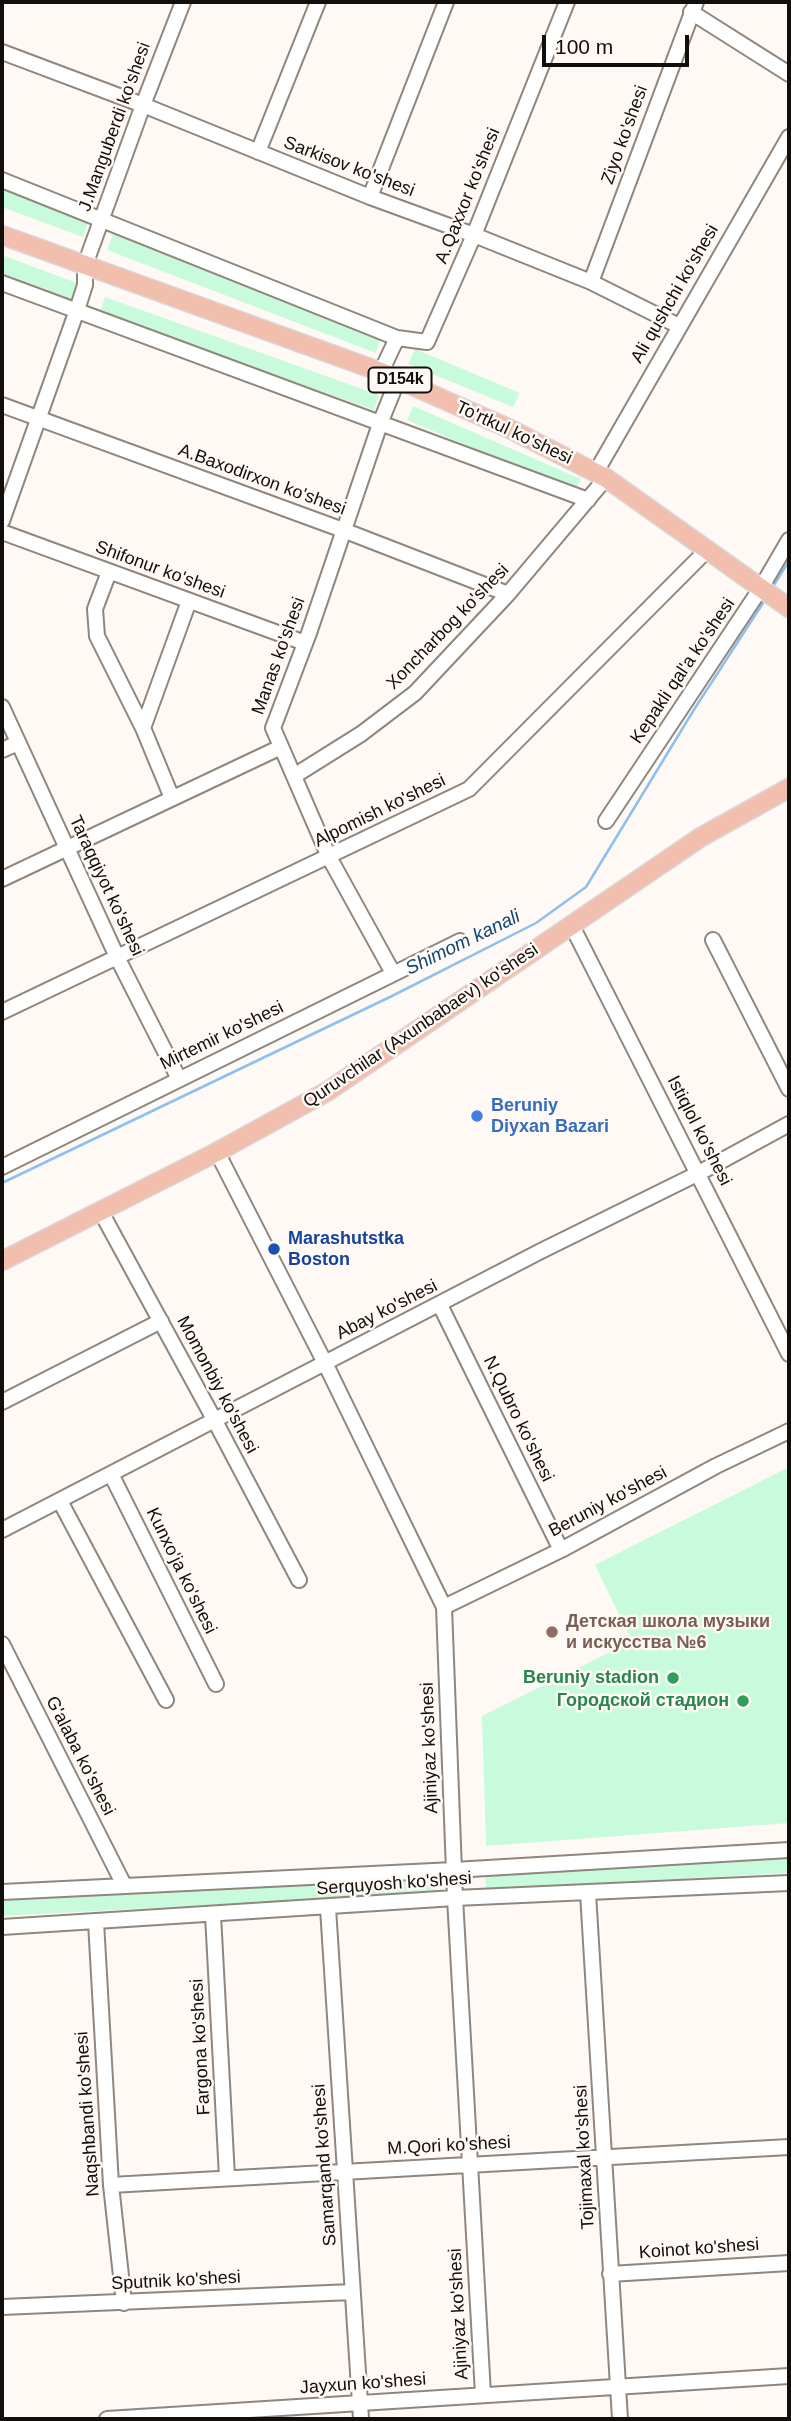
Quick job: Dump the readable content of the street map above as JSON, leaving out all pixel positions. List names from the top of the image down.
{
  "streets": {
    "main road": ["D154k", "To'rtkul ko'shesi", "Quruvchilar (Axunbabaev) ko'shesi"],
    "street": [
      "J.Manguberdi ko'shesi",
      "Ziyo ko'shesi",
      "Sarkisov ko'shesi",
      "A.Qaxxor ko'shesi",
      "Ali qushchi ko'shesi",
      "A.Baxodirxon ko'shesi",
      "Shifonur ko'shesi",
      "Xoncharbog ko'shesi",
      "Manas ko'shesi",
      "Kepakli qal'a ko'shesi",
      "Alpomish ko'shesi",
      "Taraqqiyot ko'shesi",
      "Mirtemir ko'shesi",
      "Istiqlol ko'shesi",
      "Abay ko'shesi",
      "Momonbiy ko'shesi",
      "N.Qubro ko'shesi",
      "Beruniy ko'shesi",
      "Kunxo'ja ko'shesi",
      "Ajiniyaz ko'shesi",
      "G'alaba ko'shesi",
      "Serquyosh ko'shesi",
      "Fargona ko'shesi",
      "Naqshbandi ko'shesi",
      "M.Qori ko'shesi",
      "Tojimaxal ko'shesi",
      "Samarqand ko'shesi",
      "Koinot ko'shesi",
      "Sputnik ko'shesi",
      "Jayxun ko'shesi"
    ]
  },
  "crossings": [
    ["J.Manguberdi ko'shesi", "Sarkisov ko'shesi"],
    ["J.Manguberdi ko'shesi", "To'rtkul ko'shesi"],
    ["Ziyo ko'shesi", "Sarkisov ko'shesi"],
    ["Sarkisov ko'shesi", "A.Qaxxor ko'shesi"],
    ["Sarkisov ko'shesi", "Ali qushchi ko'shesi"],
    ["Ali qushchi ko'shesi", "To'rtkul ko'shesi"],
    ["Ali qushchi ko'shesi", "Xoncharbog ko'shesi"],
    ["To'rtkul ko'shesi", "Xoncharbog ko'shesi"],
    ["To'rtkul ko'shesi", "Manas ko'shesi"],
    ["To'rtkul ko'shesi", "Kepakli qal'a ko'shesi"],
    ["To'rtkul ko'shesi", "Alpomish ko'shesi"],
    ["A.Baxodirxon ko'shesi", "Xoncharbog ko'shesi"],
    ["A.Baxodirxon ko'shesi", "Manas ko'shesi"],
    ["Shifonur ko'shesi", "Manas ko'shesi"],
    ["Xoncharbog ko'shesi", "Manas ko'shesi"],
    ["Manas ko'shesi", "Alpomish ko'shesi"],
    ["Manas ko'shesi", "Mirtemir ko'shesi"],
    ["Alpomish ko'shesi", "Taraqqiyot ko'shesi"],
    ["Taraqqiyot ko'shesi", "Mirtemir ko'shesi"],
    ["Quruvchilar (Axunbabaev) ko'shesi", "Istiqlol ko'shesi"],
    ["Quruvchilar (Axunbabaev) ko'shesi", "Momonbiy ko'shesi"],
    ["Quruvchilar (Axunbabaev) ko'shesi", "Ajiniyaz ko'shesi"],
    ["Istiqlol ko'shesi", "Abay ko'shesi"],
    ["Abay ko'shesi", "Momonbiy ko'shesi"],
    ["Abay ko'shesi", "N.Qubro ko'shesi"],
    ["Abay ko'shesi", "Kunxo'ja ko'shesi"],
    ["Abay ko'shesi", "Ajiniyaz ko'shesi"],
    ["N.Qubro ko'shesi", "Beruniy ko'shesi"],
    ["Beruniy ko'shesi", "Ajiniyaz ko'shesi"],
    ["Ajiniyaz ko'shesi", "Serquyosh ko'shesi"],
    ["Ajiniyaz ko'shesi", "M.Qori ko'shesi"],
    ["Ajiniyaz ko'shesi", "Jayxun ko'shesi"],
    ["G'alaba ko'shesi", "Serquyosh ko'shesi"],
    ["Serquyosh ko'shesi", "Fargona ko'shesi"],
    ["Serquyosh ko'shesi", "Naqshbandi ko'shesi"],
    ["Serquyosh ko'shesi", "Tojimaxal ko'shesi"],
    ["Serquyosh ko'shesi", "Samarqand ko'shesi"],
    ["Fargona ko'shesi", "M.Qori ko'shesi"],
    ["Naqshbandi ko'shesi", "M.Qori ko'shesi"],
    ["Naqshbandi ko'shesi", "Sputnik ko'shesi"],
    ["M.Qori ko'shesi", "Tojimaxal ko'shesi"],
    ["M.Qori ko'shesi", "Samarqand ko'shesi"],
    ["Tojimaxal ko'shesi", "Koinot ko'shesi"],
    ["Tojimaxal ko'shesi", "Jayxun ko'shesi"],
    ["Samarqand ko'shesi", "Sputnik ko'shesi"],
    ["Samarqand ko'shesi", "Jayxun ko'shesi"]
  ],
  "water": ["Shimom kanali"],
  "places": [
    "Beruniy Diyxan Bazari",
    "Marashutstka Boston",
    "Детская школа музыки и искусства №6",
    "Beruniy stadion",
    "Городской стадион"
  ],
  "scale_bar": "100 m"
}
